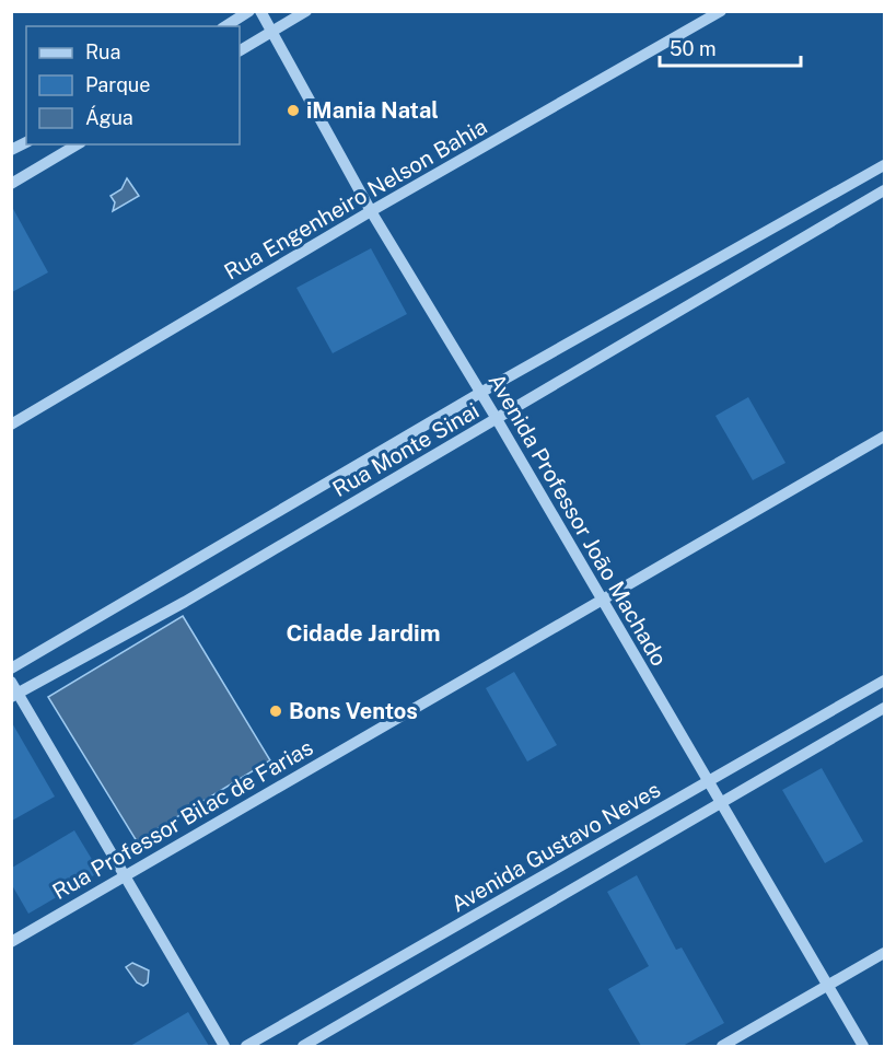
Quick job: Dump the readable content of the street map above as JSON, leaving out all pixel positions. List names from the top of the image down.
{
  "streets": {
    "street": [
      "Rua Engenheiro Nelson Bahia",
      "Rua Monte Sinai",
      "Avenida Professor João Machado",
      "Rua Professor Bilac de Farias",
      "Avenida Gustavo Neves"
    ]
  },
  "crossings": [
    ["Rua Engenheiro Nelson Bahia", "Avenida Professor João Machado"],
    ["Rua Monte Sinai", "Avenida Professor João Machado"],
    ["Avenida Professor João Machado", "Rua Professor Bilac de Farias"],
    ["Avenida Professor João Machado", "Avenida Gustavo Neves"]
  ],
  "districts": ["Cidade Jardim"],
  "places": ["iMania Natal", "Bons Ventos"],
  "legend": ["Rua", "Parque", "Água"],
  "scale_bar": "50 m"
}
